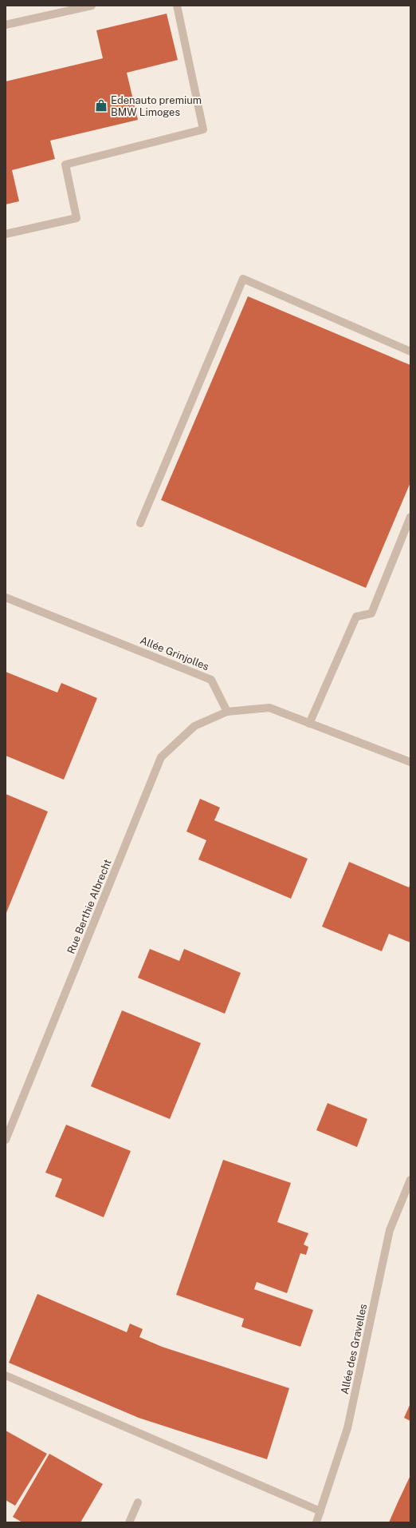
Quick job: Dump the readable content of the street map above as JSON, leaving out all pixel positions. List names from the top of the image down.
{
  "streets": {
    "street": ["Allée Grinjolles", "Rue Berthie Albrecht", "Allée des Gravelles"]
  },
  "crossings": [
    ["Allée Grinjolles", "Rue Berthie Albrecht"]
  ],
  "places": {
    "shop": ["Edenauto premium BMW Limoges"]
  }
}
